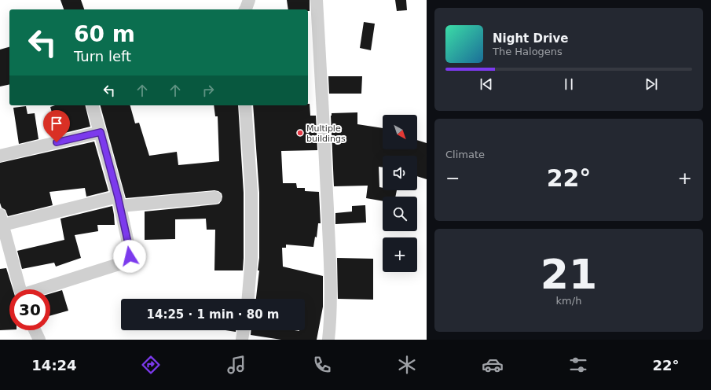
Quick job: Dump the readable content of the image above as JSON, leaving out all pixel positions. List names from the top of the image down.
{
  "places": ["Multiple buildings"],
  "north": "bottom right",
  "page": {
    "turn": ["60 m", "Turn left"],
    "song": ["Night Drive", "The Halogens"],
    "map_buttons": "+",
    "tile": [
      "Climate",
      ["21", "km/h"]
    ],
    "heat": ["−", "22°", "+"],
    "limit": "30",
    "trip": "14:25 · 1 min · 80 m",
    "tabs": ["14:24", "22°"]
  }
}
